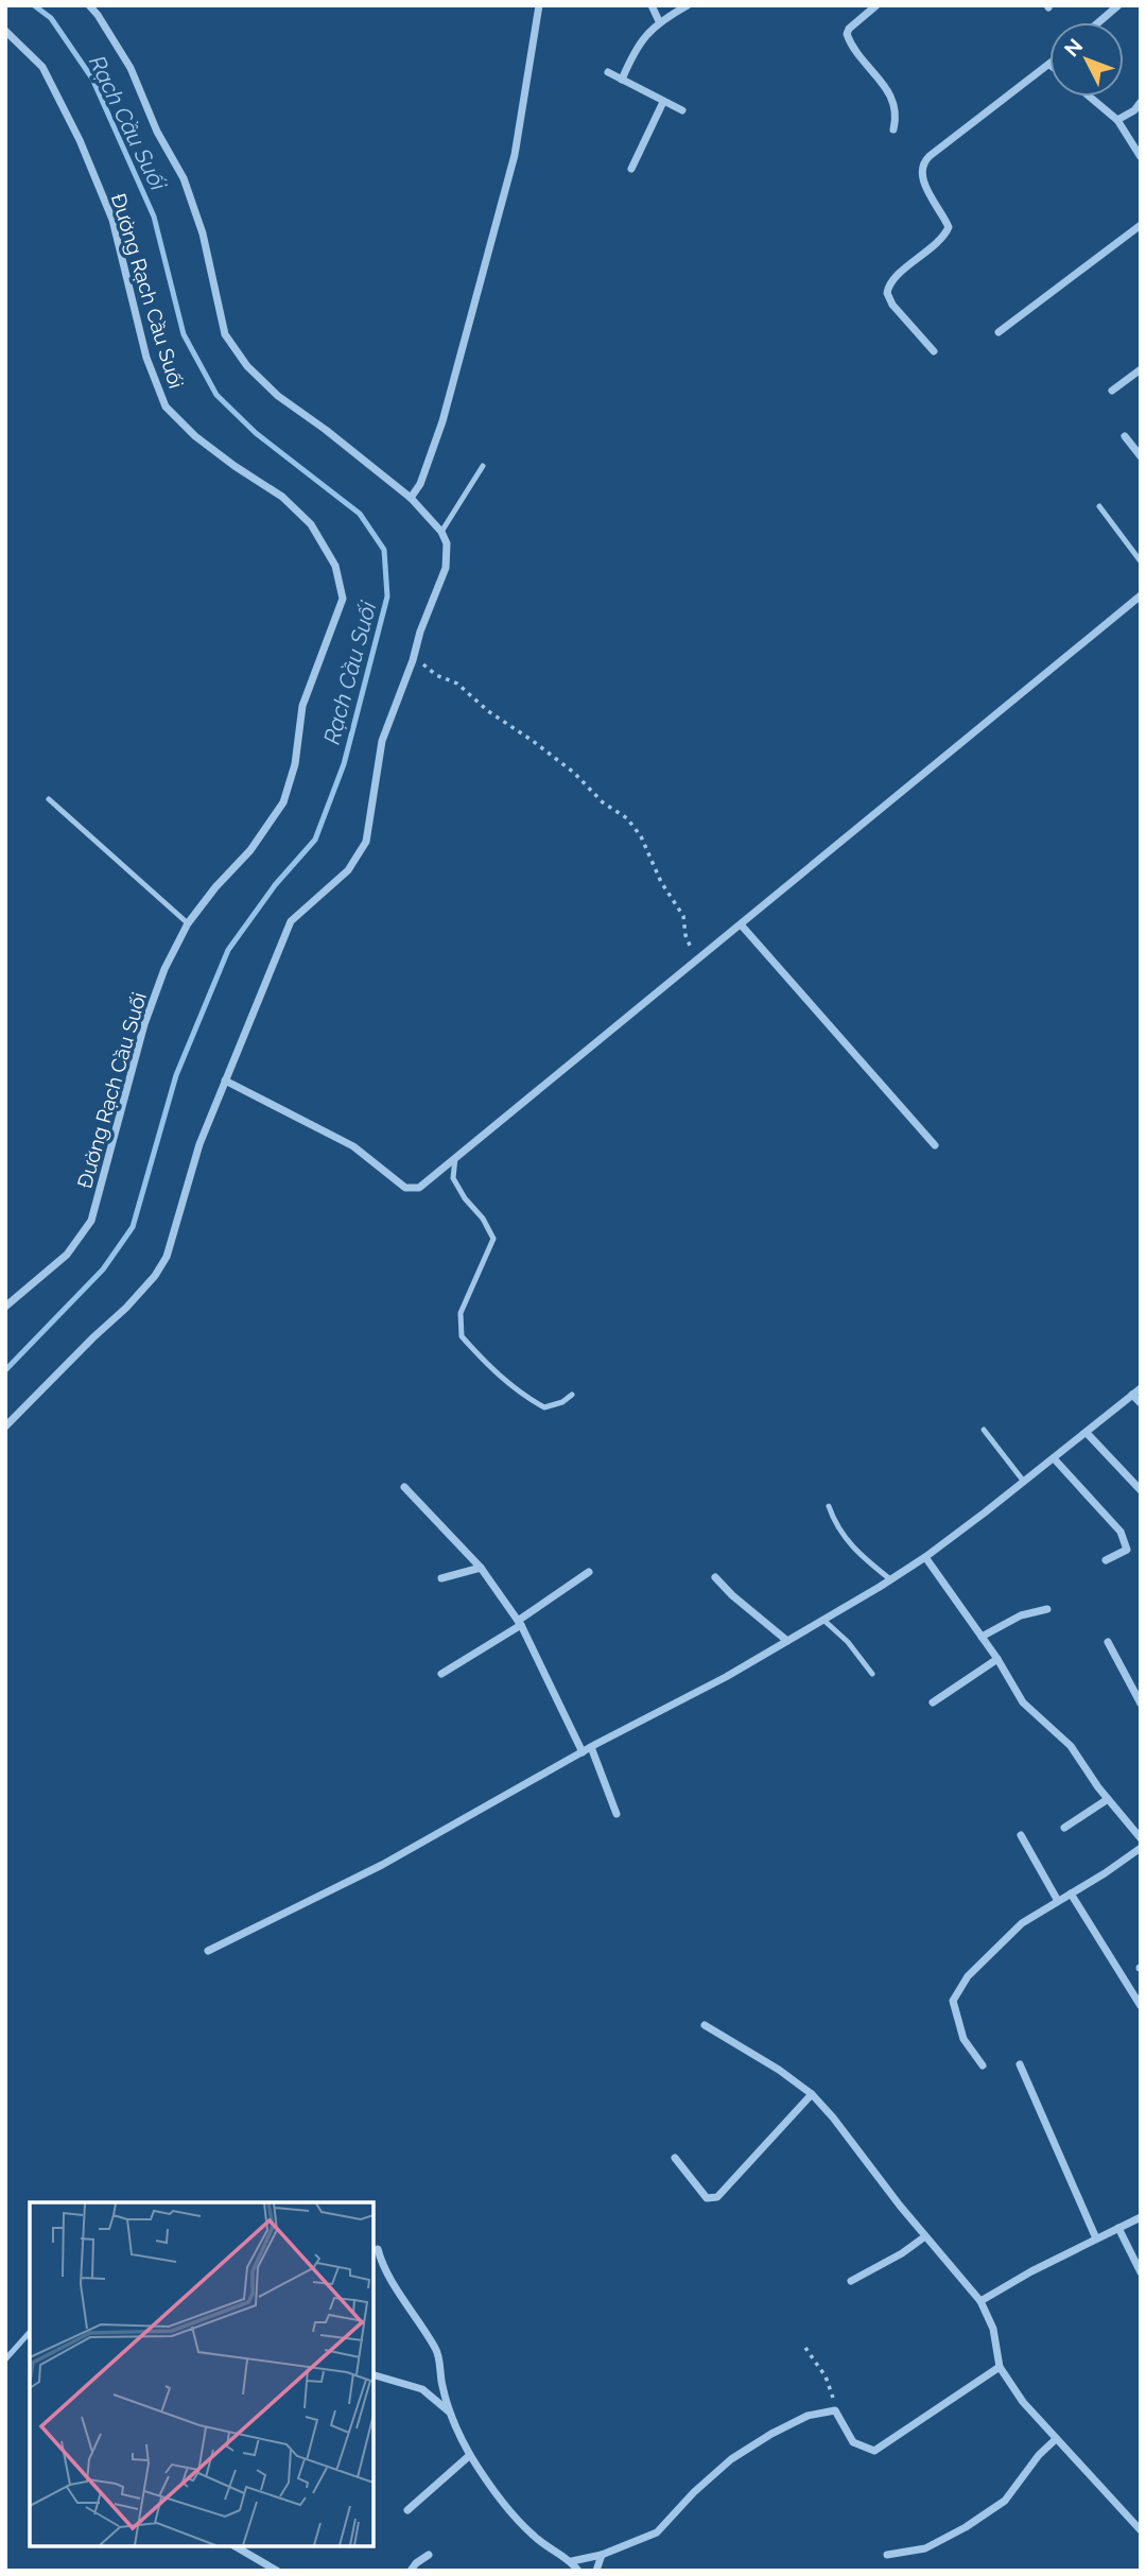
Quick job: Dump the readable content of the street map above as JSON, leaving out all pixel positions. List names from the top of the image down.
{
  "streets": {
    "street": ["Đường Rạch Cầu Suối"]
  },
  "water": ["Rạch Cầu Suối"],
  "north": "top left"
}
